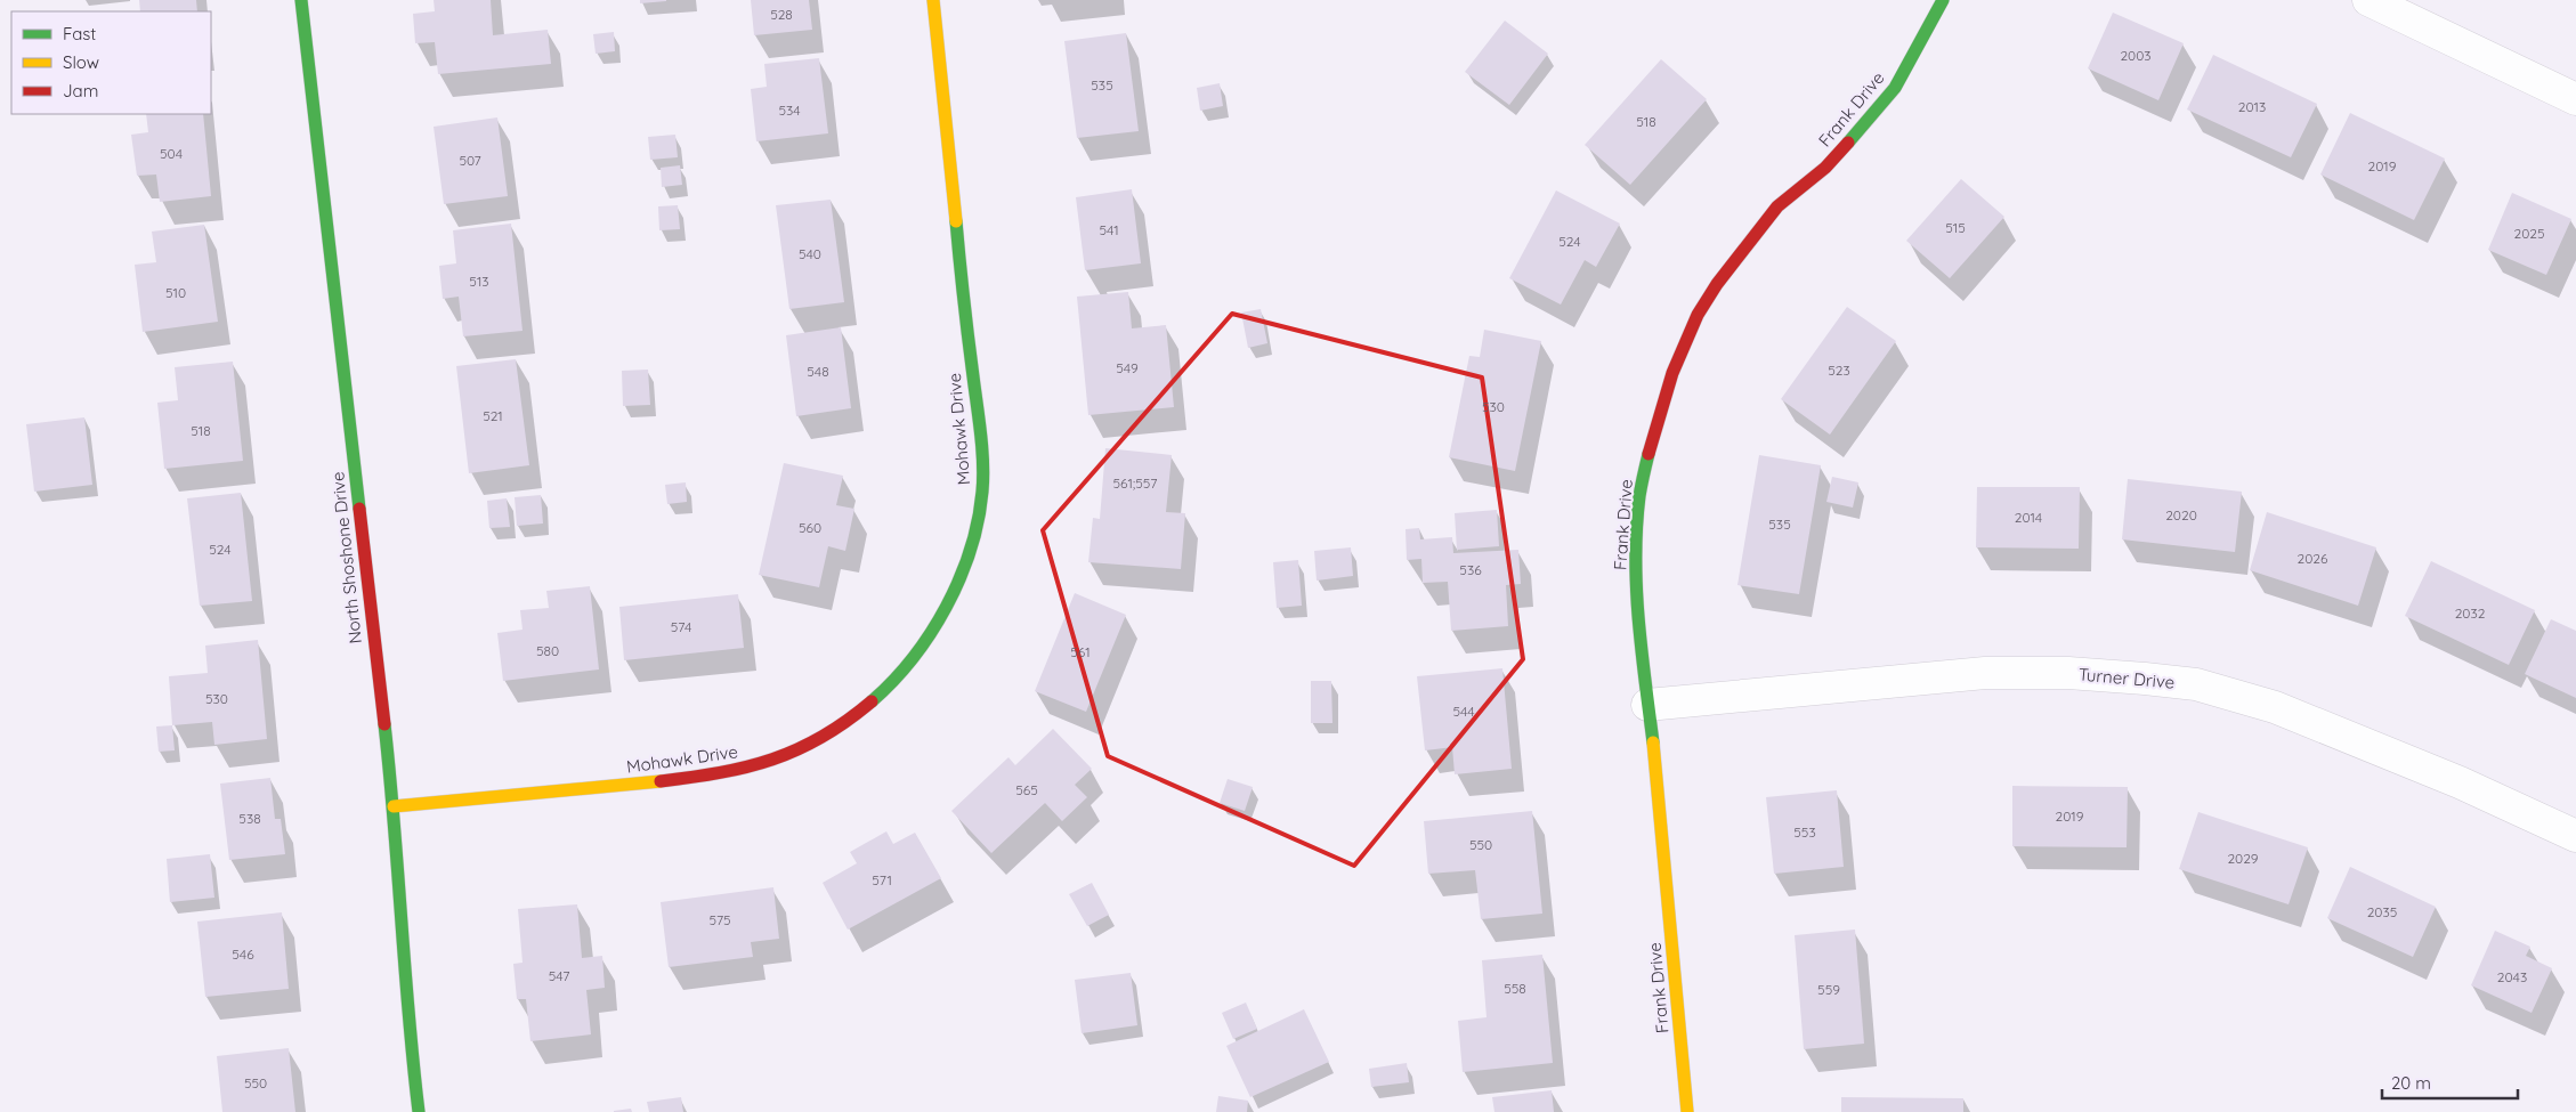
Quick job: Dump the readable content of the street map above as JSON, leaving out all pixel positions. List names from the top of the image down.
{
  "streets": {
    "street": [
      "Frank Drive",
      "Mohawk Drive",
      "North Shoshone Drive",
      "Turner Drive"
    ]
  },
  "crossings": [
    ["Frank Drive", "Turner Drive"],
    ["Mohawk Drive", "North Shoshone Drive"]
  ],
  "house_numbers": [
    "528",
    "2003",
    "535",
    "2013",
    "534",
    "518",
    "504",
    "507",
    "2019",
    "515",
    "541",
    "2025",
    "524",
    "540",
    "513",
    "510",
    "549",
    "523",
    "548",
    "530",
    "521",
    "518",
    "561;557",
    "2020",
    "2014",
    "535",
    "560",
    "524",
    "2026",
    "536",
    "2032",
    "574",
    "580",
    "561",
    "530",
    "544",
    "565",
    "2019",
    "538",
    "553",
    "550",
    "2029",
    "571",
    "2035",
    "575",
    "546",
    "547",
    "2043",
    "558",
    "559",
    "550"
  ],
  "legend": ["Fast", "Slow", "Jam"],
  "scale_bar": "20 m"
}
